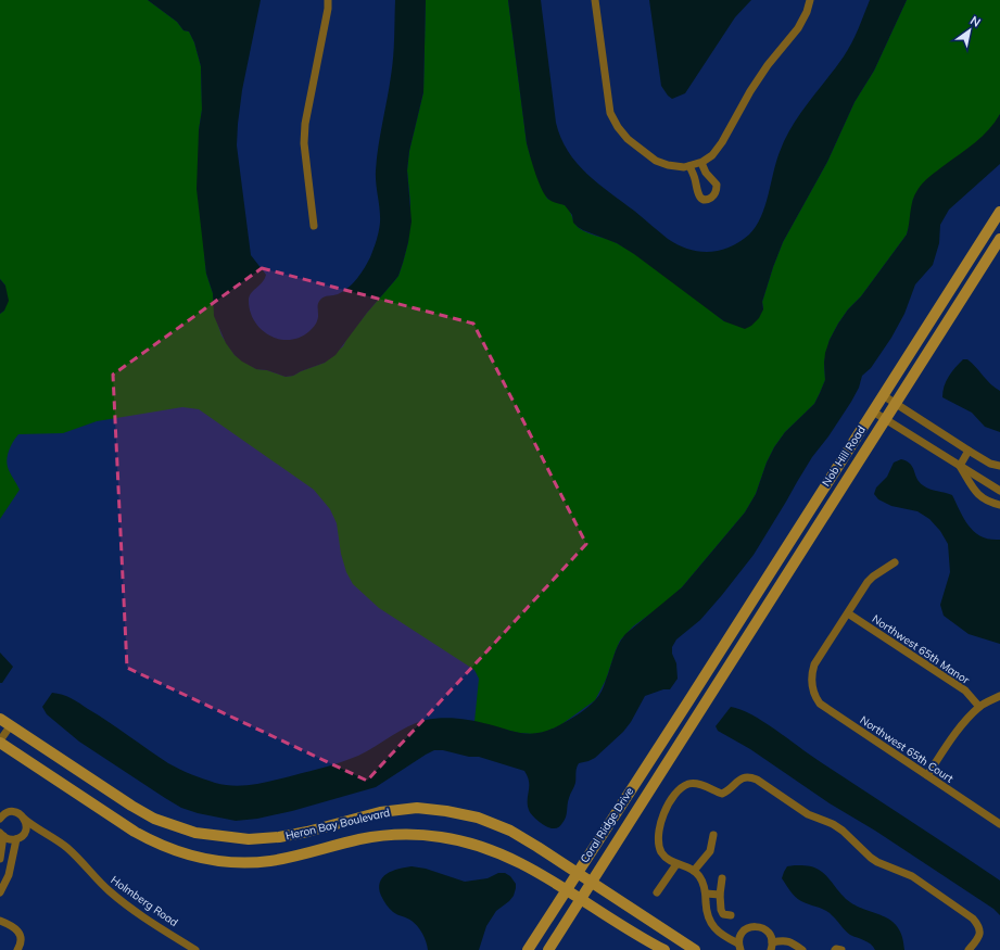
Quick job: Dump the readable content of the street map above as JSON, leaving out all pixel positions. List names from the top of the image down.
{
  "streets": {
    "main road": ["Nob Hill Road", "Heron Bay Boulevard", "Coral Ridge Drive"],
    "street": ["Northwest 65th Manor", "Northwest 65th Court", "Holmberg Road"]
  },
  "crossings": [
    ["Nob Hill Road", "Coral Ridge Drive"],
    ["Northwest 65th Manor", "Northwest 65th Court"],
    ["Heron Bay Boulevard", "Coral Ridge Drive"]
  ],
  "north": "top right"
}
